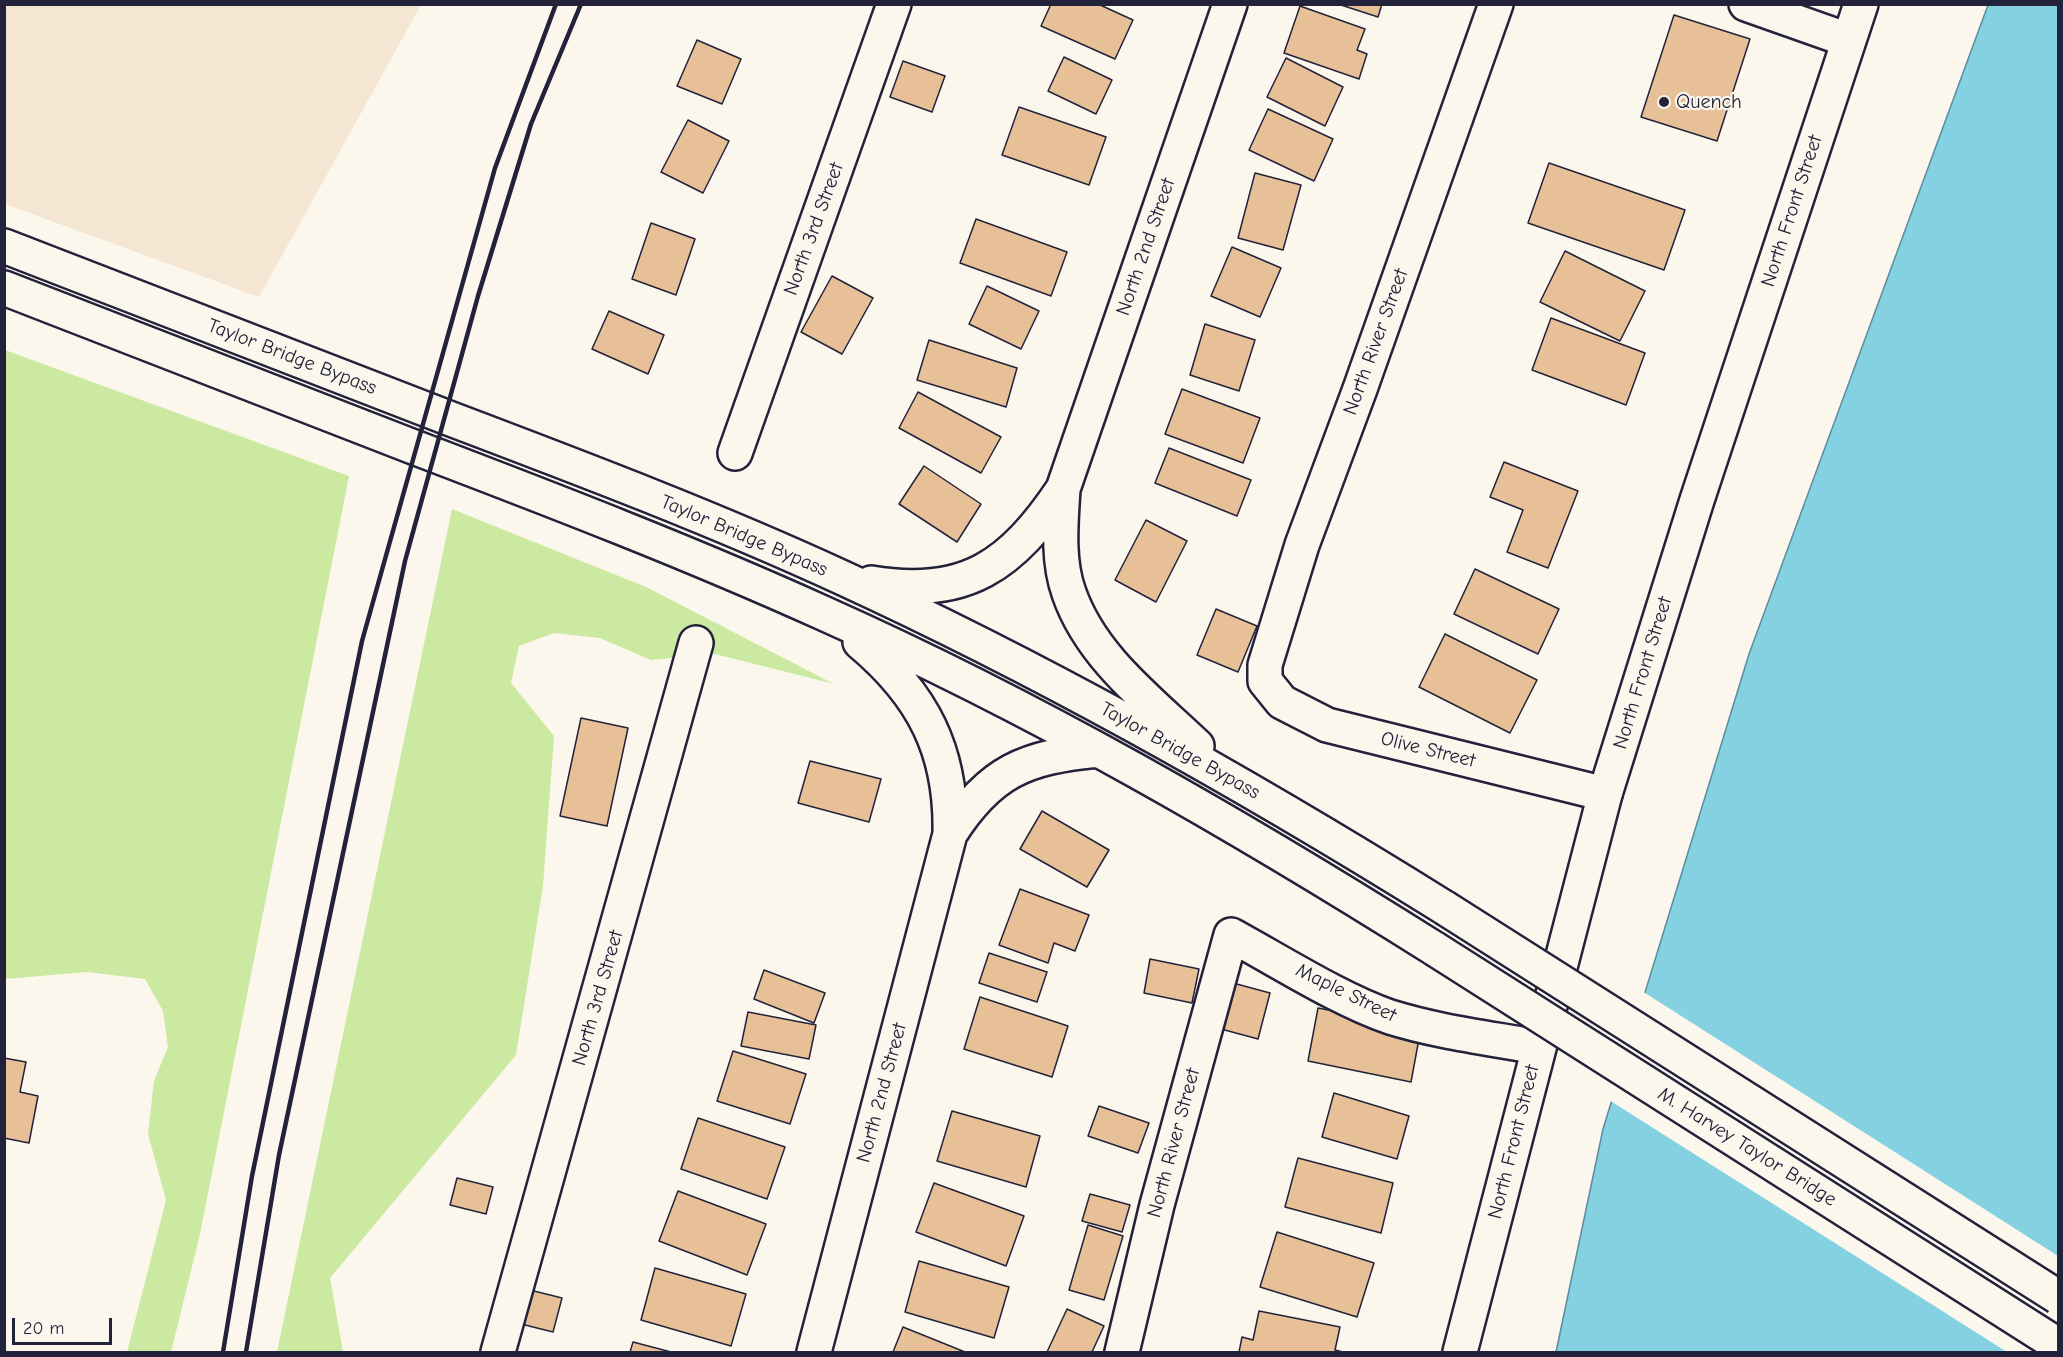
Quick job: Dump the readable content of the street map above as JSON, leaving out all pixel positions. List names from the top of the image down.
{
  "streets": {
    "main road": [
      "North Front Street",
      "North 3rd Street",
      "North 2nd Street",
      "North River Street",
      "Taylor Bridge Bypass",
      "Olive Street",
      "Maple Street",
      "M. Harvey Taylor Bridge"
    ]
  },
  "crossings": [
    ["North Front Street", "Olive Street"],
    ["North Front Street", "Maple Street"],
    ["North River Street", "Olive Street"],
    ["North River Street", "Maple Street"],
    ["Taylor Bridge Bypass", "M. Harvey Taylor Bridge"]
  ],
  "places": ["Quench"],
  "scale_bar": "20 m"
}
